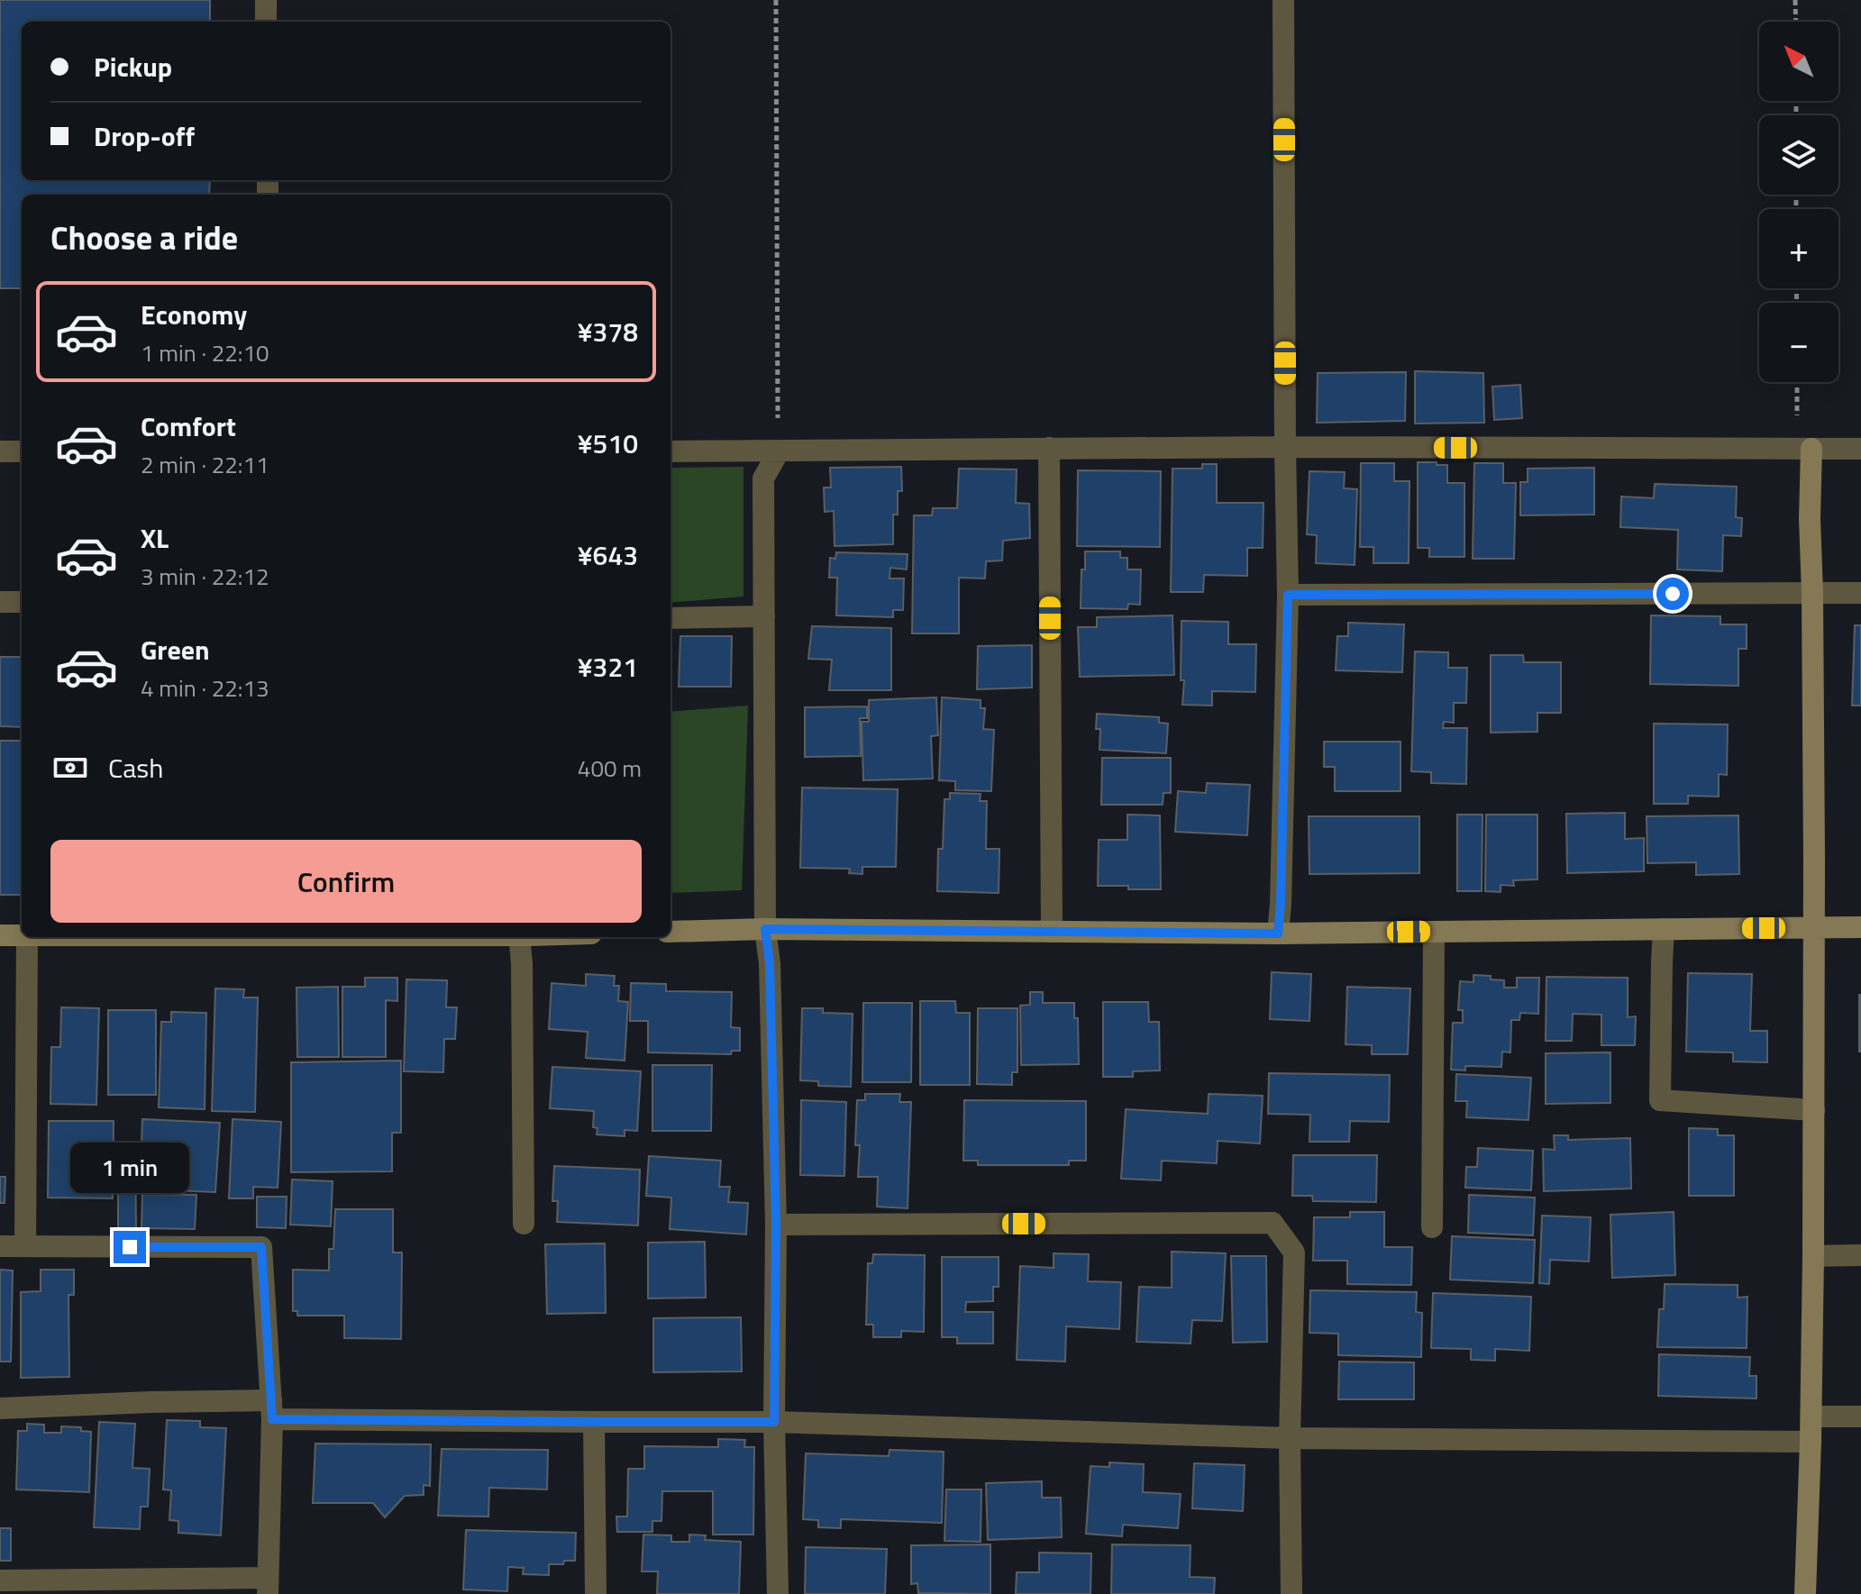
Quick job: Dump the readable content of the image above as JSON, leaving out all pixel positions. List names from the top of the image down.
{
  "north": "top left",
  "page": {
    "map_buttons": ["+", "−"],
    "banner": ["Pickup", "Drop-off"],
    "heading": "Choose a ride",
    "list": [
      {
        "name": "Economy",
        "note": "1 min · 22:10",
        "value": "¥378"
      },
      {
        "name": "Comfort",
        "note": "2 min · 22:11",
        "value": "¥510"
      },
      {
        "name": "XL",
        "note": "3 min · 22:12",
        "value": "¥643"
      },
      {
        "name": "Green",
        "note": "4 min · 22:13",
        "value": "¥321"
      }
    ],
    "pay": ["Cash", "400 m"],
    "buttons": "Confirm",
    "bubble": "1 min"
  }
}
